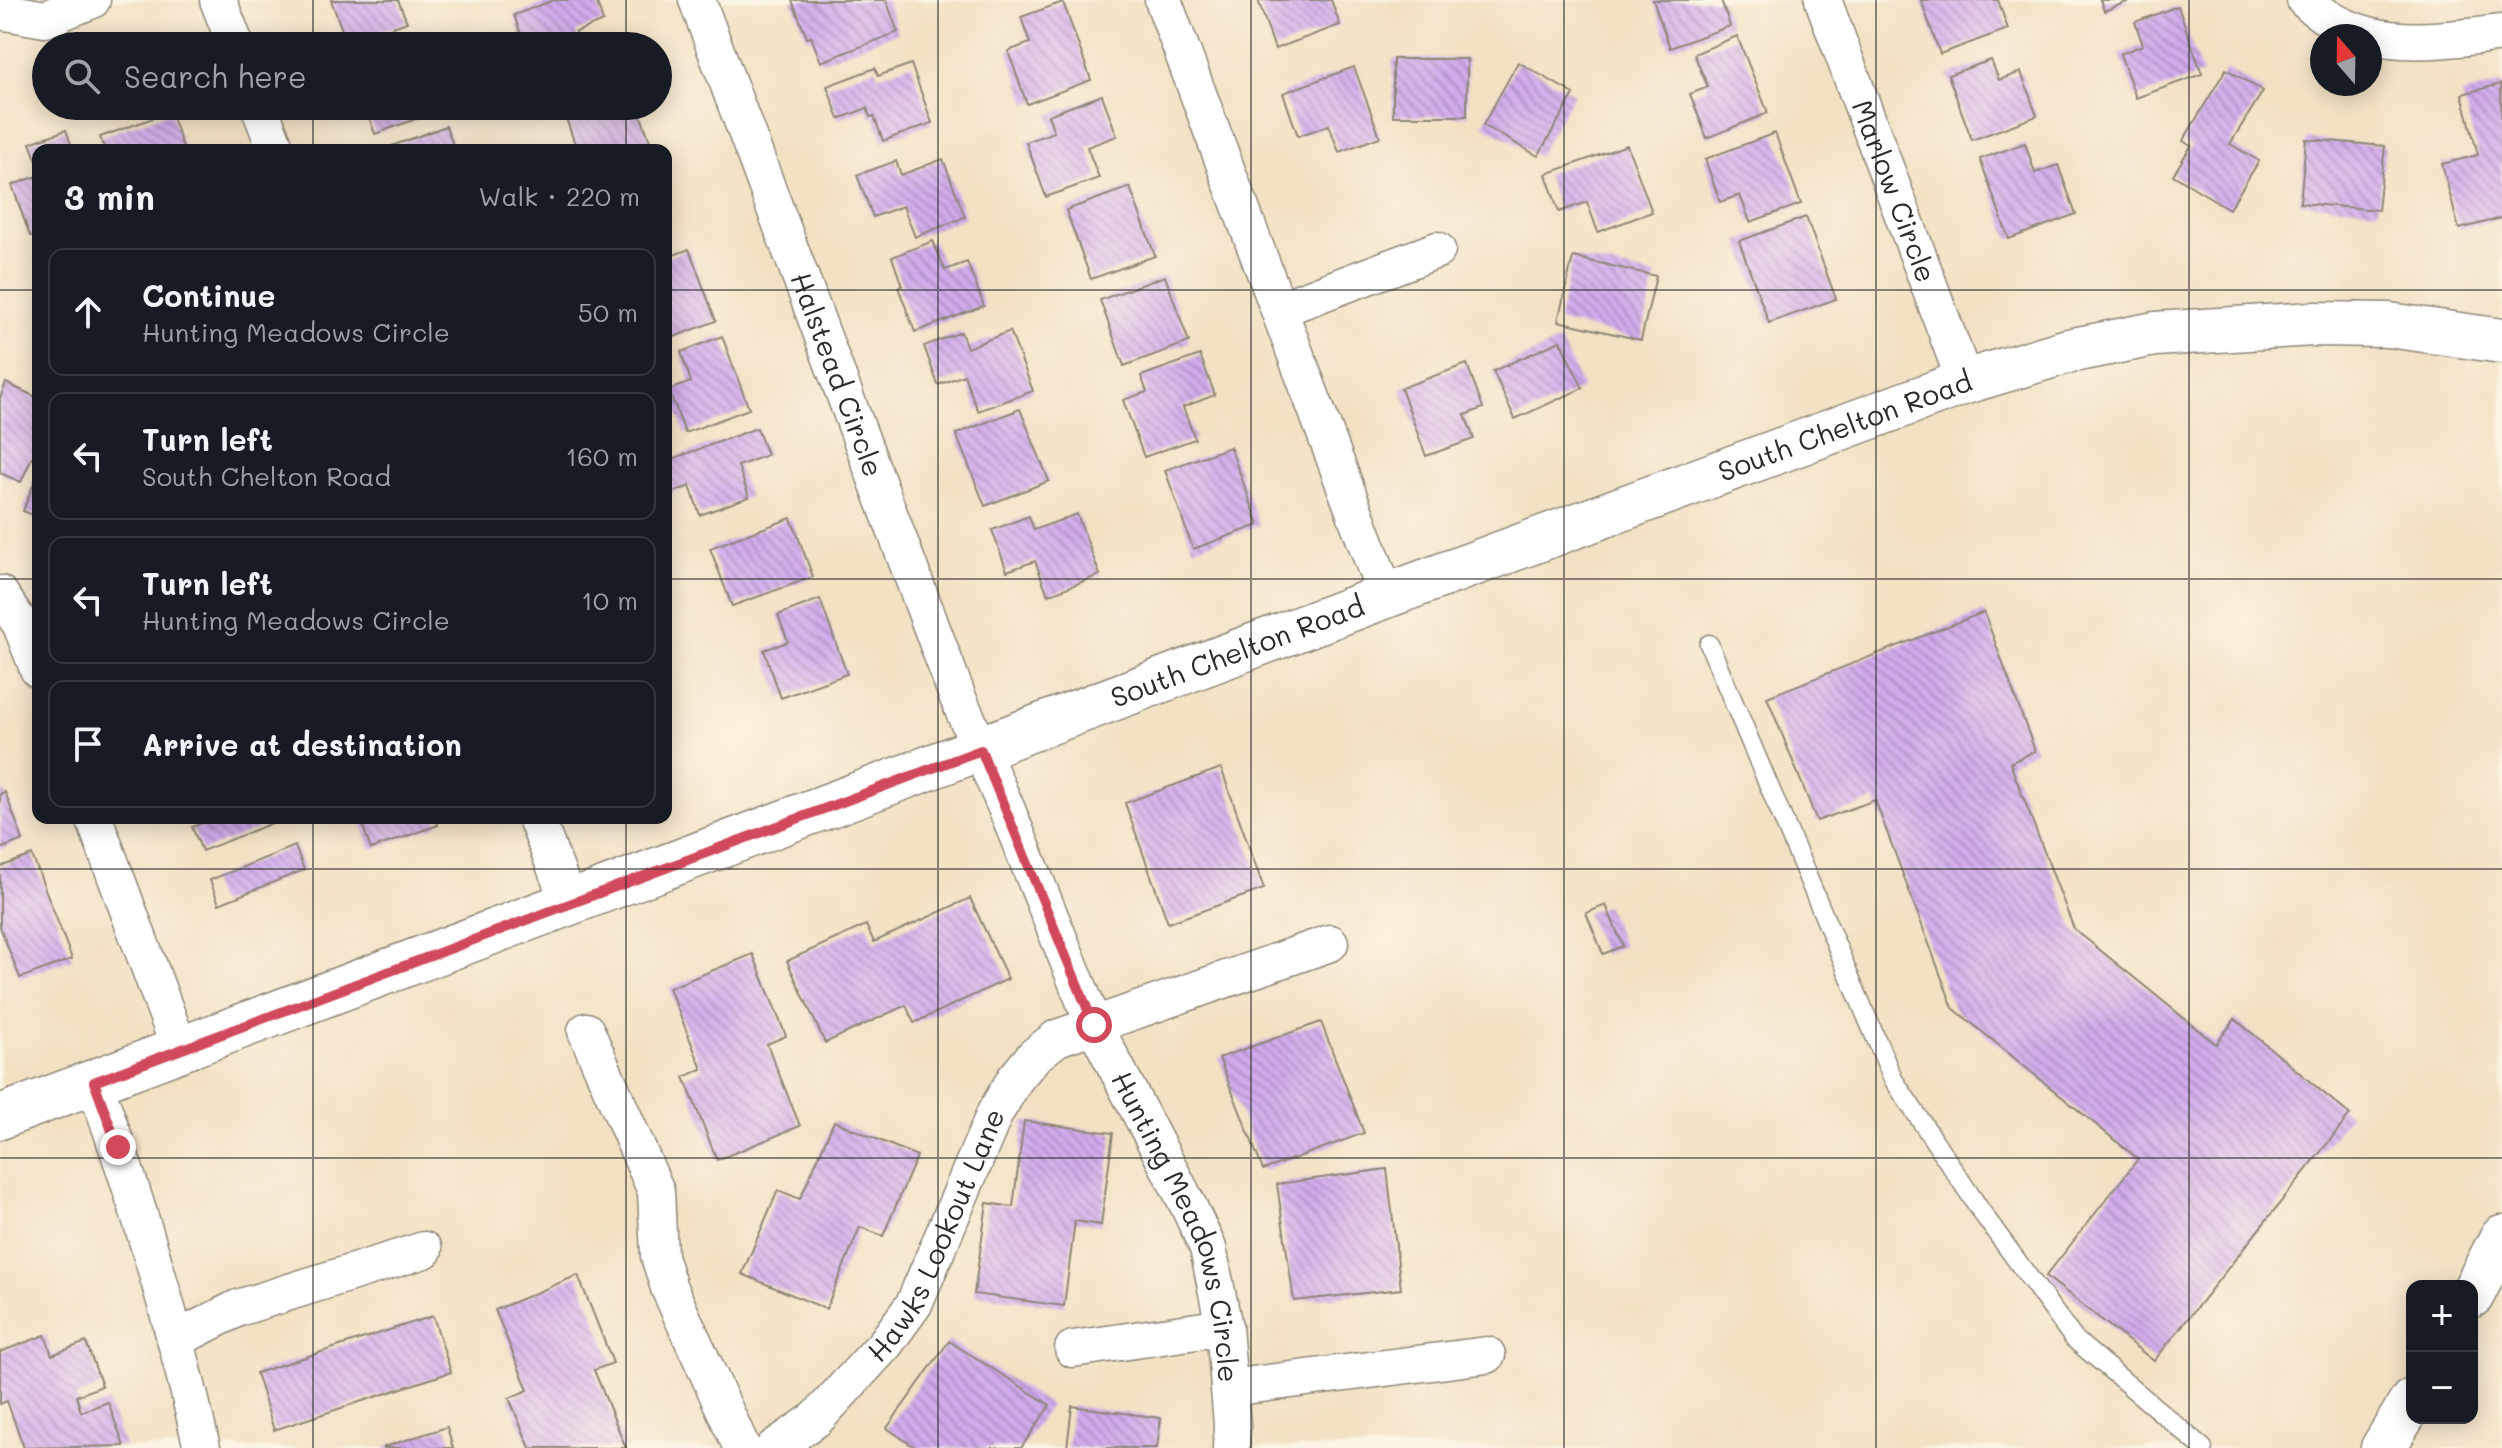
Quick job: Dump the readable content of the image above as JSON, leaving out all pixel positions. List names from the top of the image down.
{
  "streets": {
    "main road": ["South Chelton Road"],
    "street": [
      "Marlow Circle",
      "Halstead Circle",
      "Hunting Meadows Circle",
      "Hawks Lookout Lane"
    ]
  },
  "crossings": [
    ["Marlow Circle", "South Chelton Road"],
    ["Halstead Circle", "South Chelton Road"],
    ["Halstead Circle", "Hunting Meadows Circle"],
    ["South Chelton Road", "Hunting Meadows Circle"],
    ["Hunting Meadows Circle", "Hawks Lookout Lane"]
  ],
  "north": "top",
  "page": {
    "search": "Search here",
    "heading": ["3 min", "Walk · 220 m"],
    "list": [
      ["Continue", "Hunting Meadows Circle", "50 m"],
      ["Turn left", "South Chelton Road", "160 m"],
      ["Turn left", "Hunting Meadows Circle", "10 m"],
      "Arrive at destination"
    ],
    "map_buttons": ["+", "−"]
  }
}
